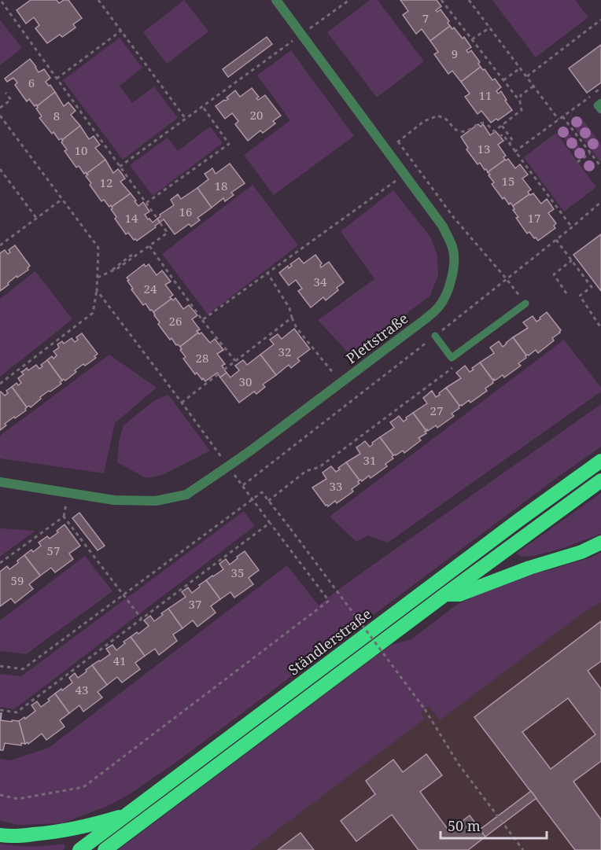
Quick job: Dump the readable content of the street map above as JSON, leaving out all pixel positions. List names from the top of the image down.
{
  "streets": {
    "highway": ["Ständlerstraße"],
    "street": ["Plettstraße"]
  },
  "house_numbers": [
    "7",
    "9",
    "6",
    "11",
    "20",
    "8",
    "13",
    "10",
    "15",
    "12",
    "18",
    "16",
    "14",
    "17",
    "34",
    "24",
    "26",
    "32",
    "28",
    "30",
    "27",
    "31",
    "33",
    "57",
    "35",
    "59",
    "37",
    "41",
    "43"
  ],
  "scale_bar": "50 m"
}
